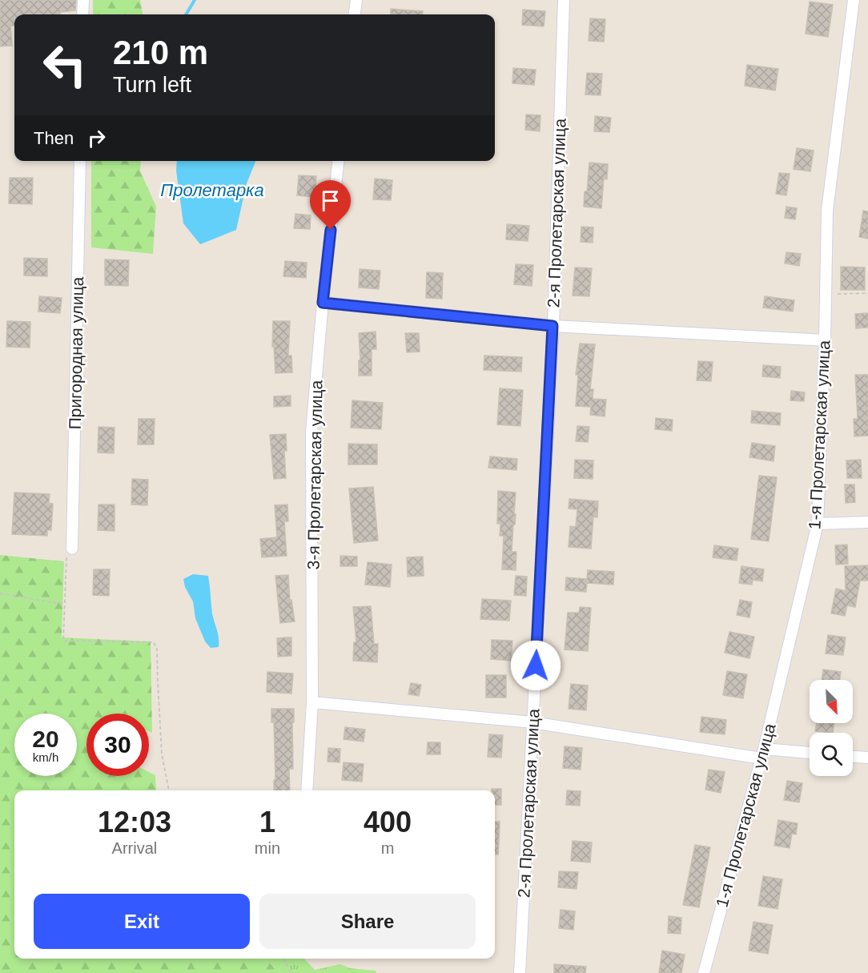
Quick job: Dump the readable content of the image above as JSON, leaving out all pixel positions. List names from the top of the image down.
{
  "streets": {
    "street": [
      "2-я Пролетарская улица",
      "Пригородная улица",
      "1-я Пролетарская улица",
      "3-я Пролетарская улица"
    ]
  },
  "water": ["Пролетарка"],
  "north": "bottom right",
  "page": {
    "turn": ["210 m", "Turn left"],
    "then": "Then",
    "speed": "20 km/h",
    "limit": "30",
    "eta": [
      "12:03",
      "Arrival",
      "1",
      "min",
      "400",
      "m"
    ],
    "buttons": ["Exit", "Share"]
  }
}
